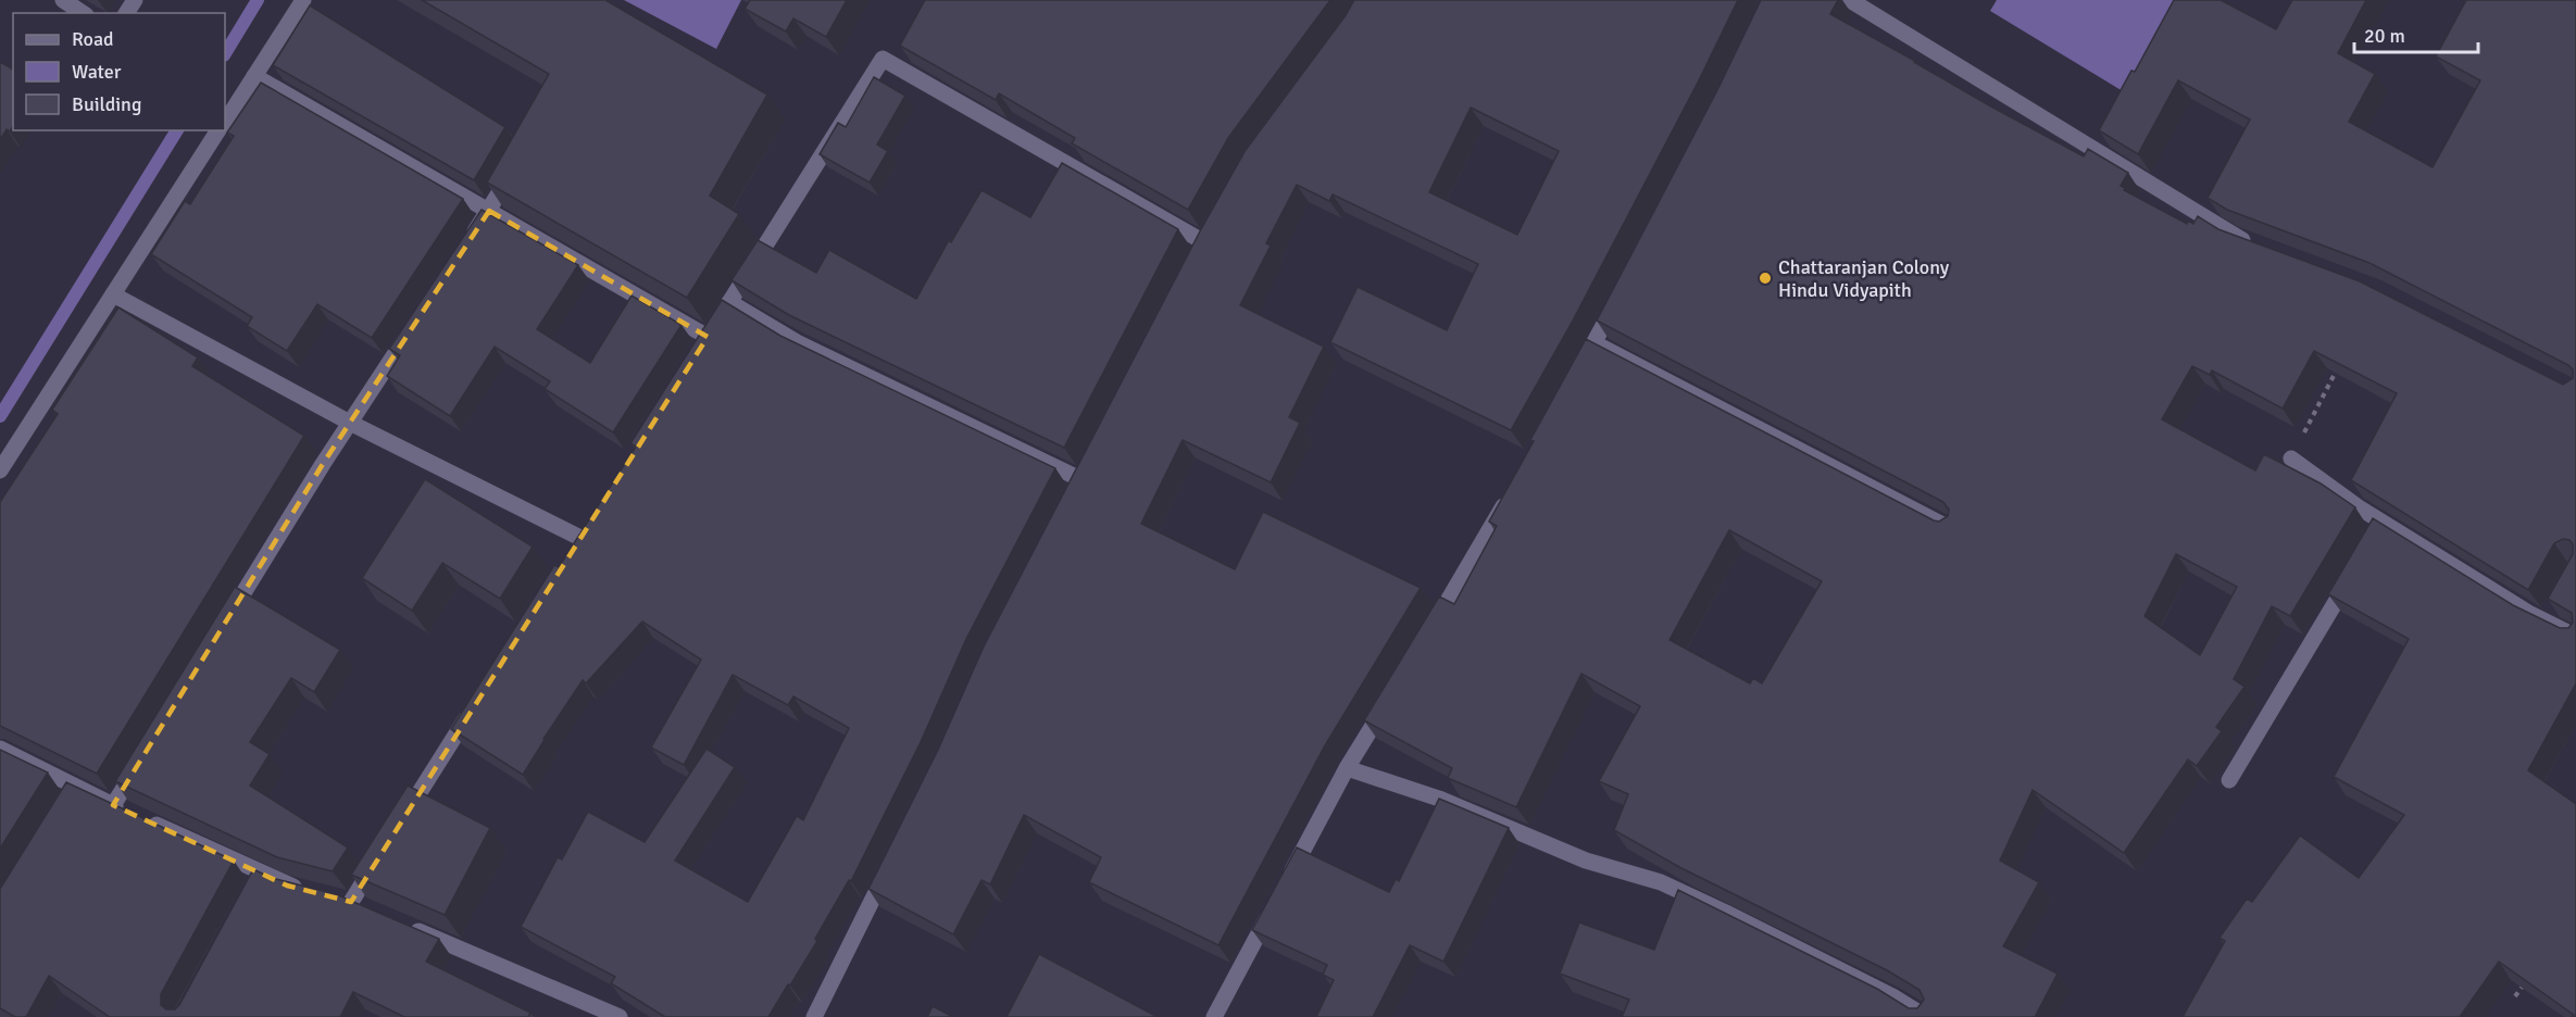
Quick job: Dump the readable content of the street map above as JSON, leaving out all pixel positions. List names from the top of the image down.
{
  "places": ["Chattaranjan Colony Hindu Vidyapith"],
  "legend": ["Road", "Water", "Building"],
  "scale_bar": "20 m"
}
